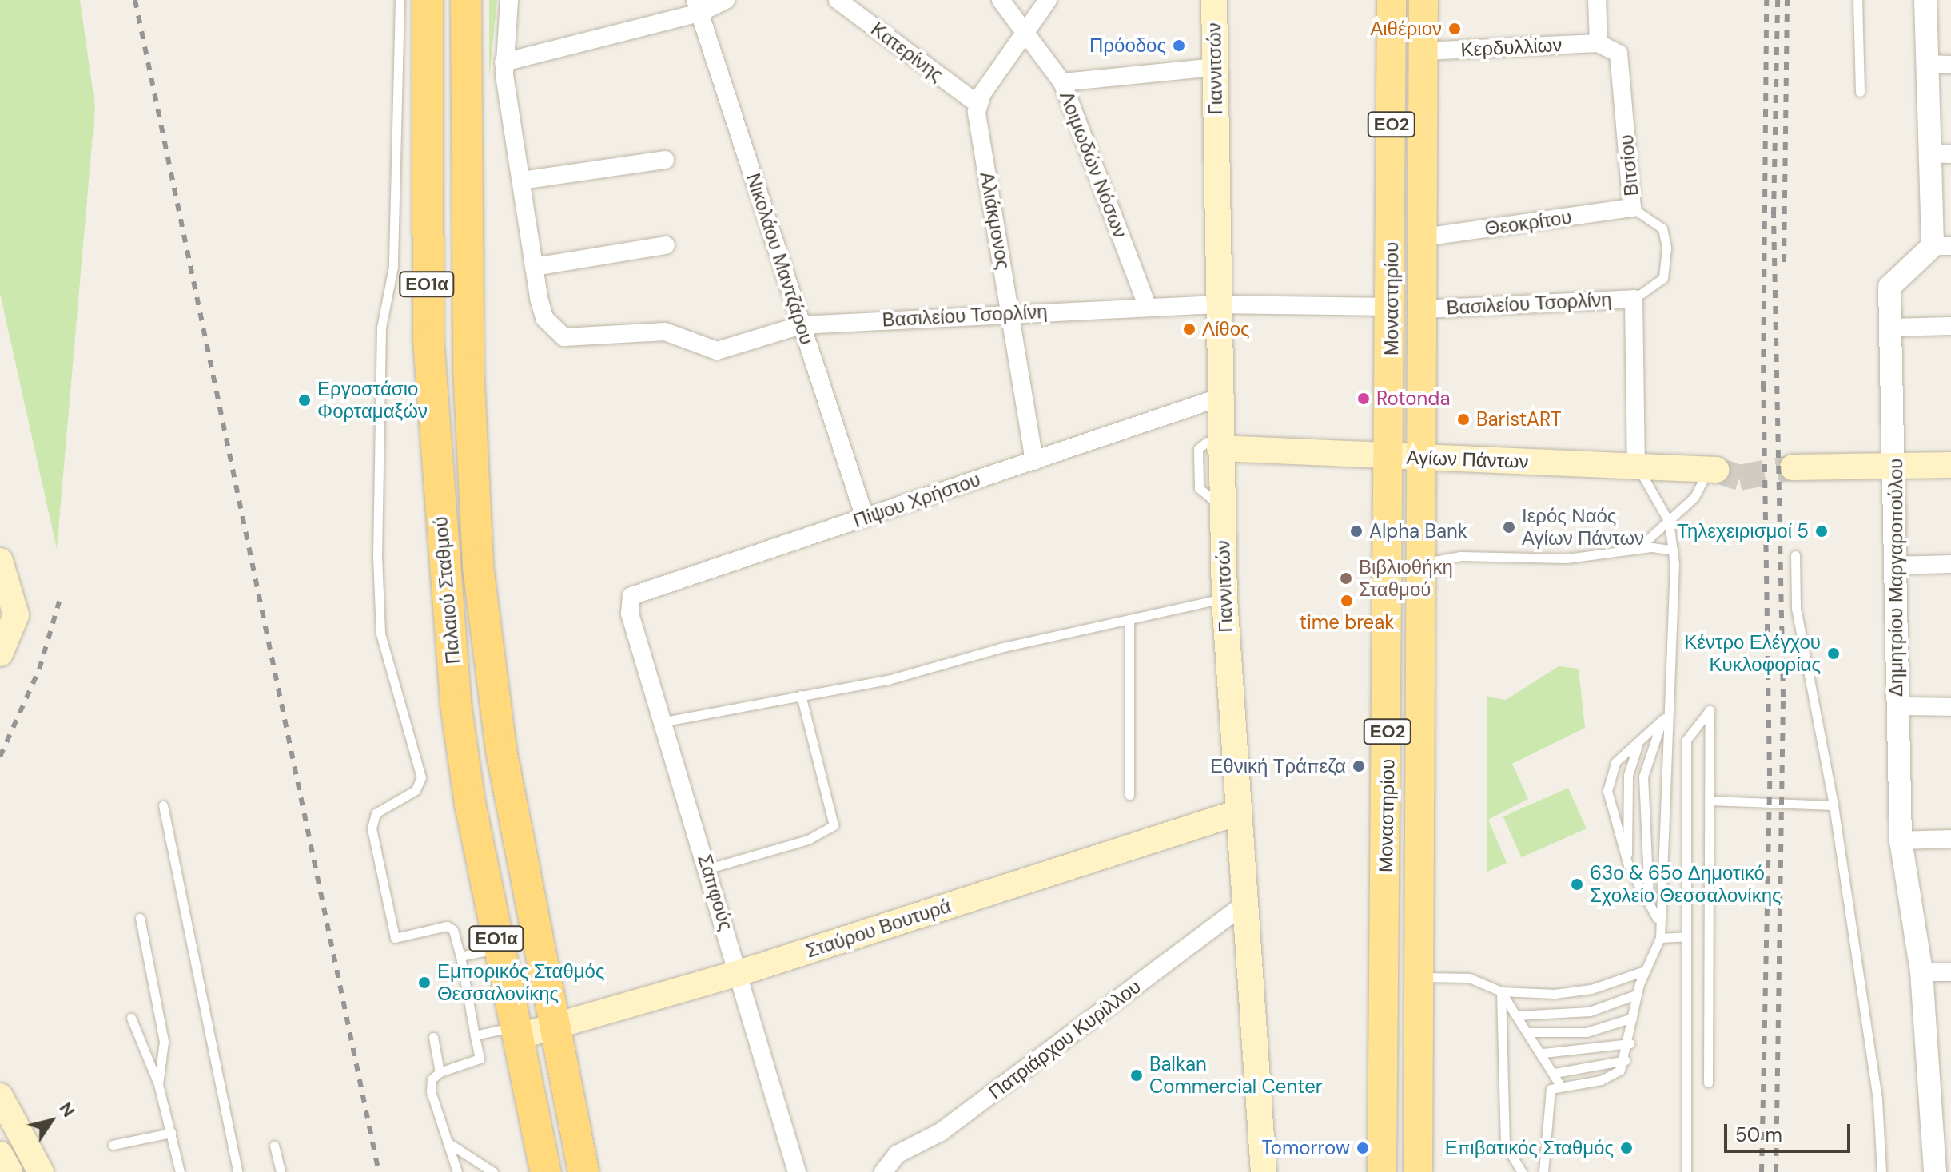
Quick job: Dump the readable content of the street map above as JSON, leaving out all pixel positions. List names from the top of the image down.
{
  "streets": {
    "highway": ["ΕΟ1α", "Παλαιού Σταθμού"],
    "main road": [
      "Γιαννιτσών",
      "ΕΟ2",
      "Μοναστηρίου",
      "Αγίων Πάντων",
      "Σταύρου Βουτυρά"
    ],
    "street": [
      "Κερδυλλίων",
      "Κατερίνης",
      "Λοιμωδών Νόσων",
      "Βιτσίου",
      "Αλιάκμονος",
      "Θεοκρίτου",
      "Νικολάου Μαντζάρου",
      "Βασιλείου Τσορλίνη",
      "Πίψου Χρήστου",
      "Δημητρίου Μαργαροπούλου",
      "Σαπφούς",
      "Πατριάρχου Κυρίλλου"
    ]
  },
  "crossings": [
    ["Κερδυλλίων", "Βιτσίου"],
    ["Κερδυλλίων", "Μοναστηρίου"],
    ["Κατερίνης", "Αλιάκμονος"],
    ["Γιαννιτσών", "Βασιλείου Τσορλίνη"],
    ["Γιαννιτσών", "Αγίων Πάντων"],
    ["Γιαννιτσών", "Πίψου Χρήστου"],
    ["Γιαννιτσών", "Σταύρου Βουτυρά"],
    ["Γιαννιτσών", "Πατριάρχου Κυρίλλου"],
    ["Λοιμωδών Νόσων", "Βασιλείου Τσορλίνη"],
    ["Βιτσίου", "Θεοκρίτου"],
    ["Βιτσίου", "Βασιλείου Τσορλίνη"],
    ["Αλιάκμονος", "Βασιλείου Τσορλίνη"],
    ["Αλιάκμονος", "Πίψου Χρήστου"],
    ["Θεοκρίτου", "Μοναστηρίου"],
    ["Νικολάου Μαντζάρου", "Βασιλείου Τσορλίνη"],
    ["Νικολάου Μαντζάρου", "Πίψου Χρήστου"],
    ["Μοναστηρίου", "Βασιλείου Τσορλίνη"],
    ["Μοναστηρίου", "Αγίων Πάντων"],
    ["Πίψου Χρήστου", "Σαπφούς"],
    ["Παλαιού Σταθμού", "Σταύρου Βουτυρά"],
    ["Σαπφούς", "Σταύρου Βουτυρά"]
  ],
  "places": [
    "Αιθέριον",
    "Πρόοδος",
    "Λίθος",
    "Rotonda",
    "Εργοστάσιο Φορταμαξών",
    "BaristART",
    "Ιερός Ναός Αγίων Πάντων",
    "Alpha Bank",
    "Τηλεχειρισμοί 5",
    "Βιβλιοθήκη Σταθμού",
    "time break",
    "Κέντρο Ελέγχου Κυκλοφορίας",
    "Εθνική Τράπεζα",
    "63ο & 65o Δημοτικό Σχολείο Θεσσαλονίκης",
    "Εμπορικός Σταθμός Θεσσαλονίκης",
    "Balkan Commercial Center",
    "Tomorrow",
    "Επιβατικός Σταθμός"
  ],
  "scale_bar": "50 m",
  "north": "top right"
}
